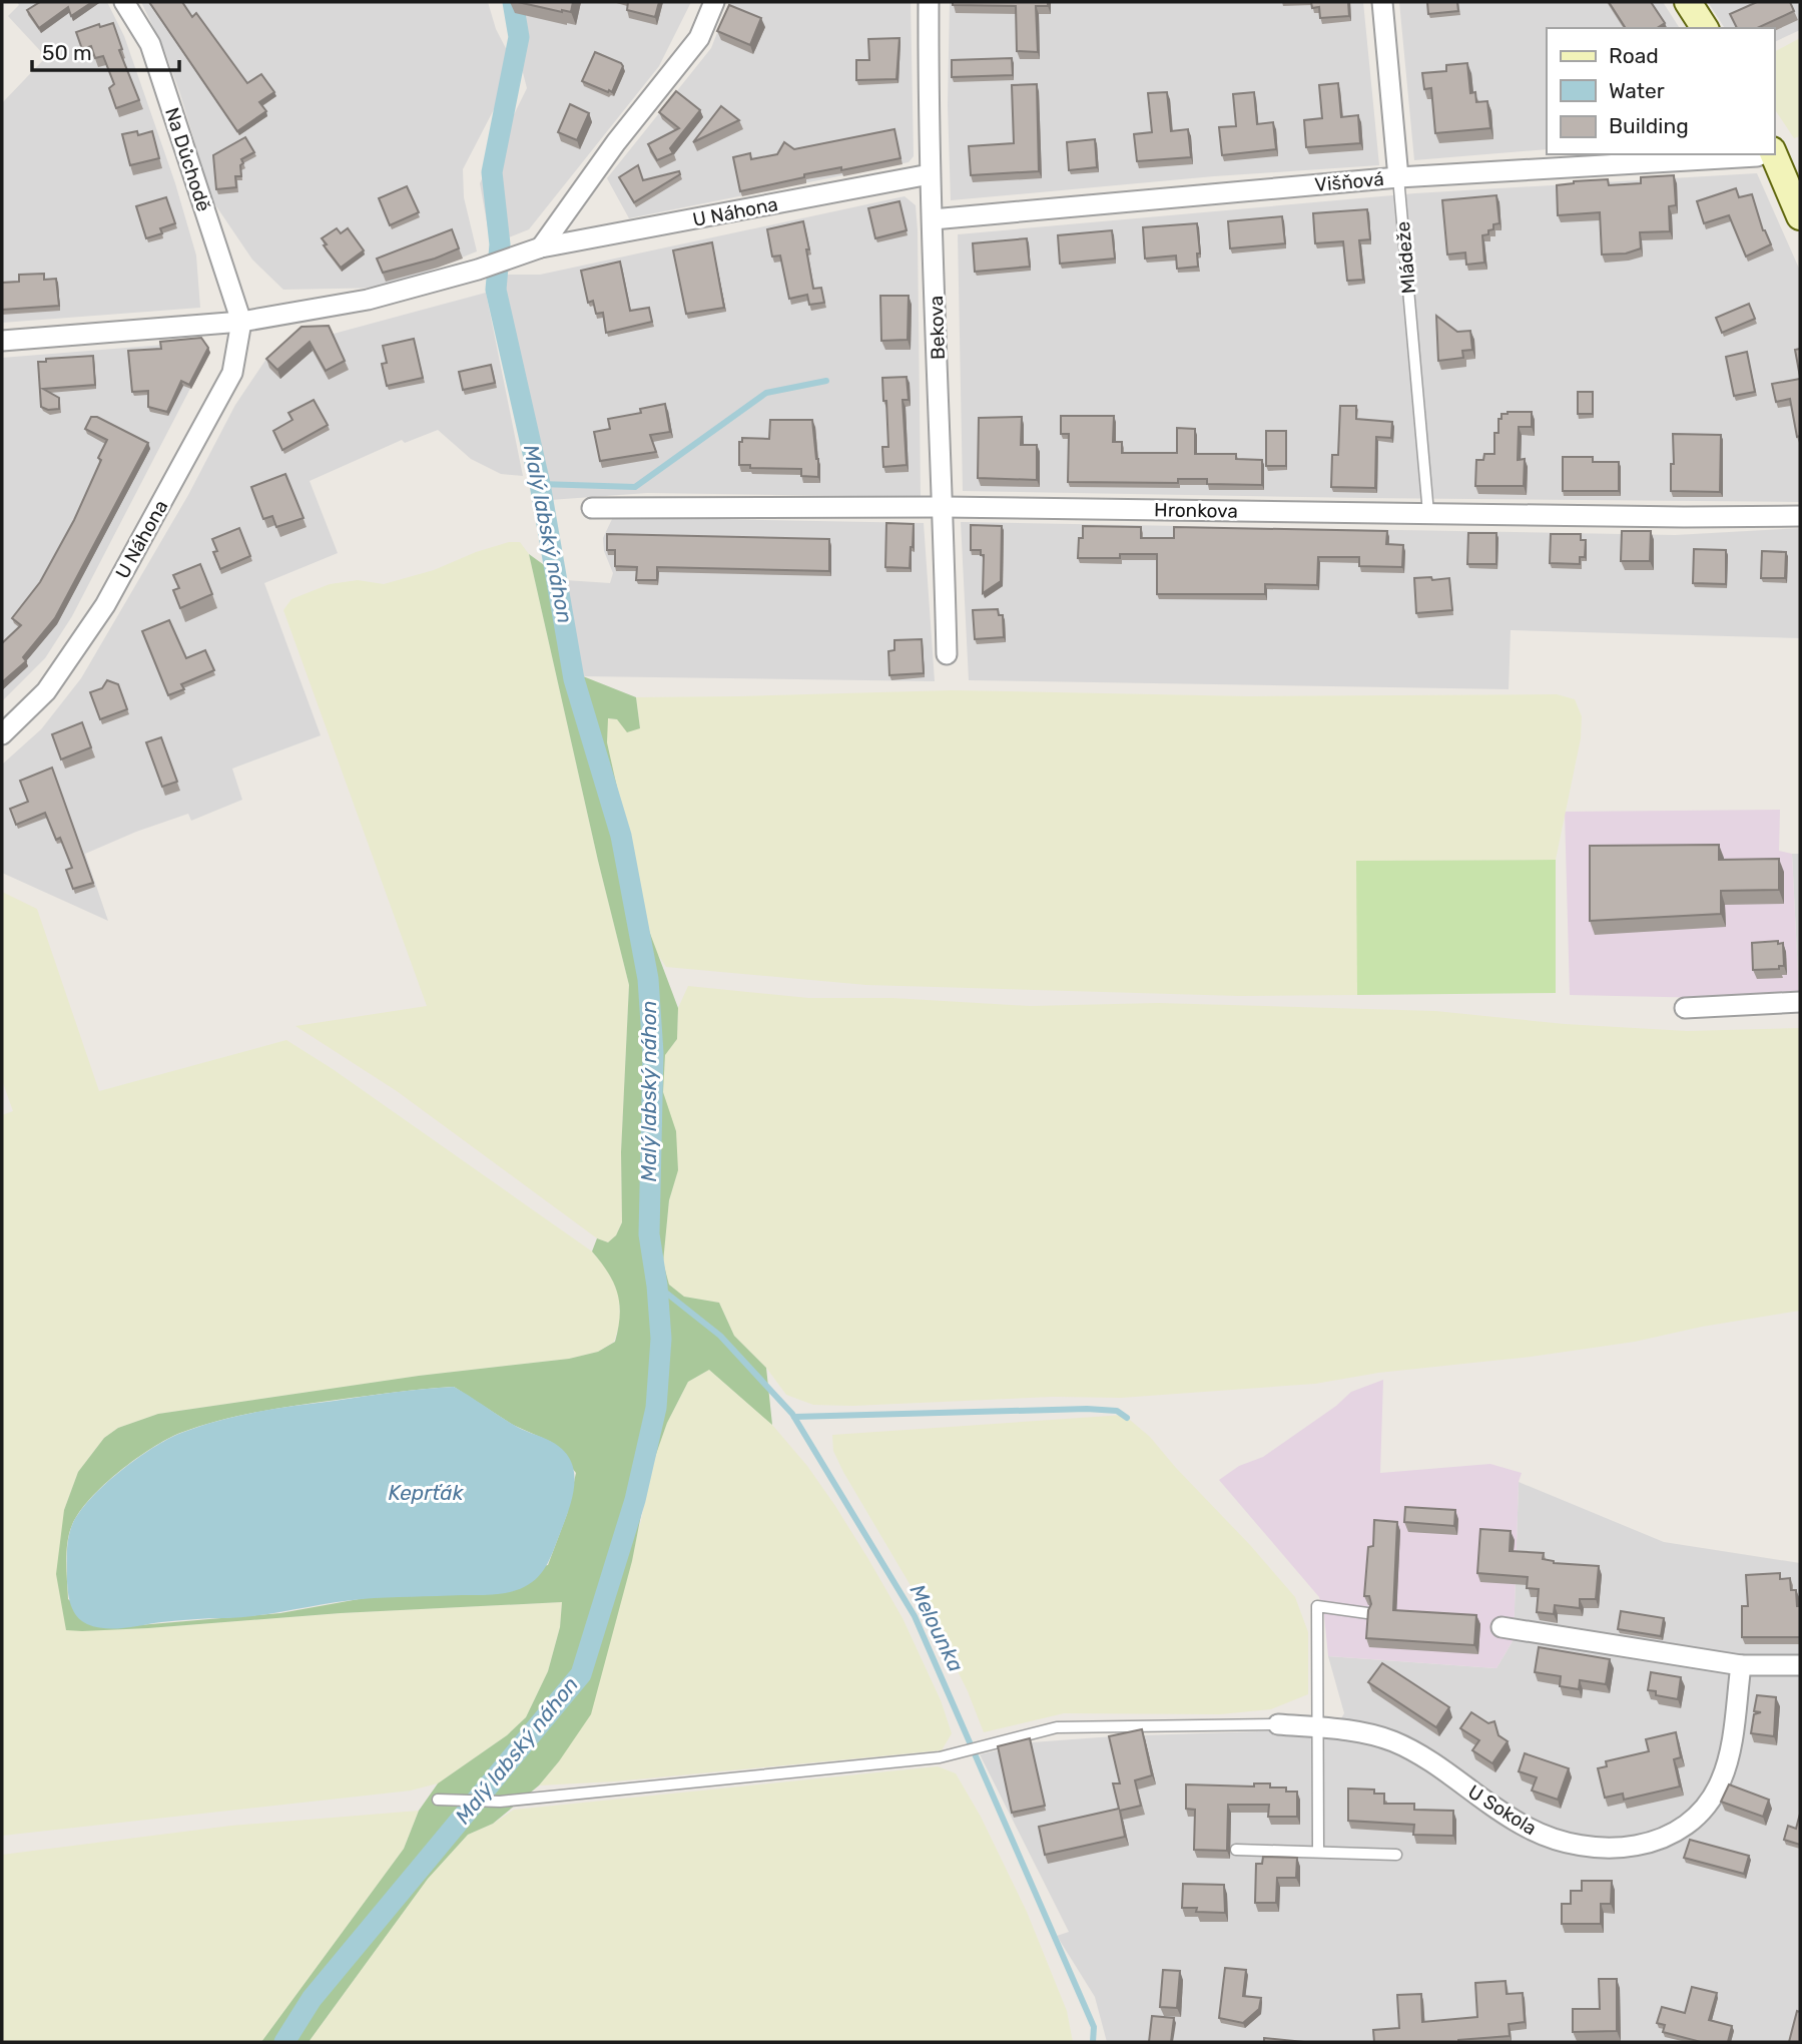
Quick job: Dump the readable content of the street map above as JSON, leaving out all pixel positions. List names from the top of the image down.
{
  "streets": {
    "street": [
      "Na Důchodě",
      "Višňová",
      "U Náhona",
      "Mládeže",
      "Bekova",
      "Hronkova",
      "U Sokola"
    ]
  },
  "crossings": [
    ["Na Důchodě", "U Náhona"],
    ["Višňová", "Mládeže"],
    ["Višňová", "Bekova"],
    ["U Náhona", "Bekova"],
    ["Mládeže", "Hronkova"],
    ["Bekova", "Hronkova"]
  ],
  "water": ["Malý labský náhon", "Keprťák", "Melounka"],
  "legend": ["Road", "Water", "Building"],
  "scale_bar": "50 m"
}
